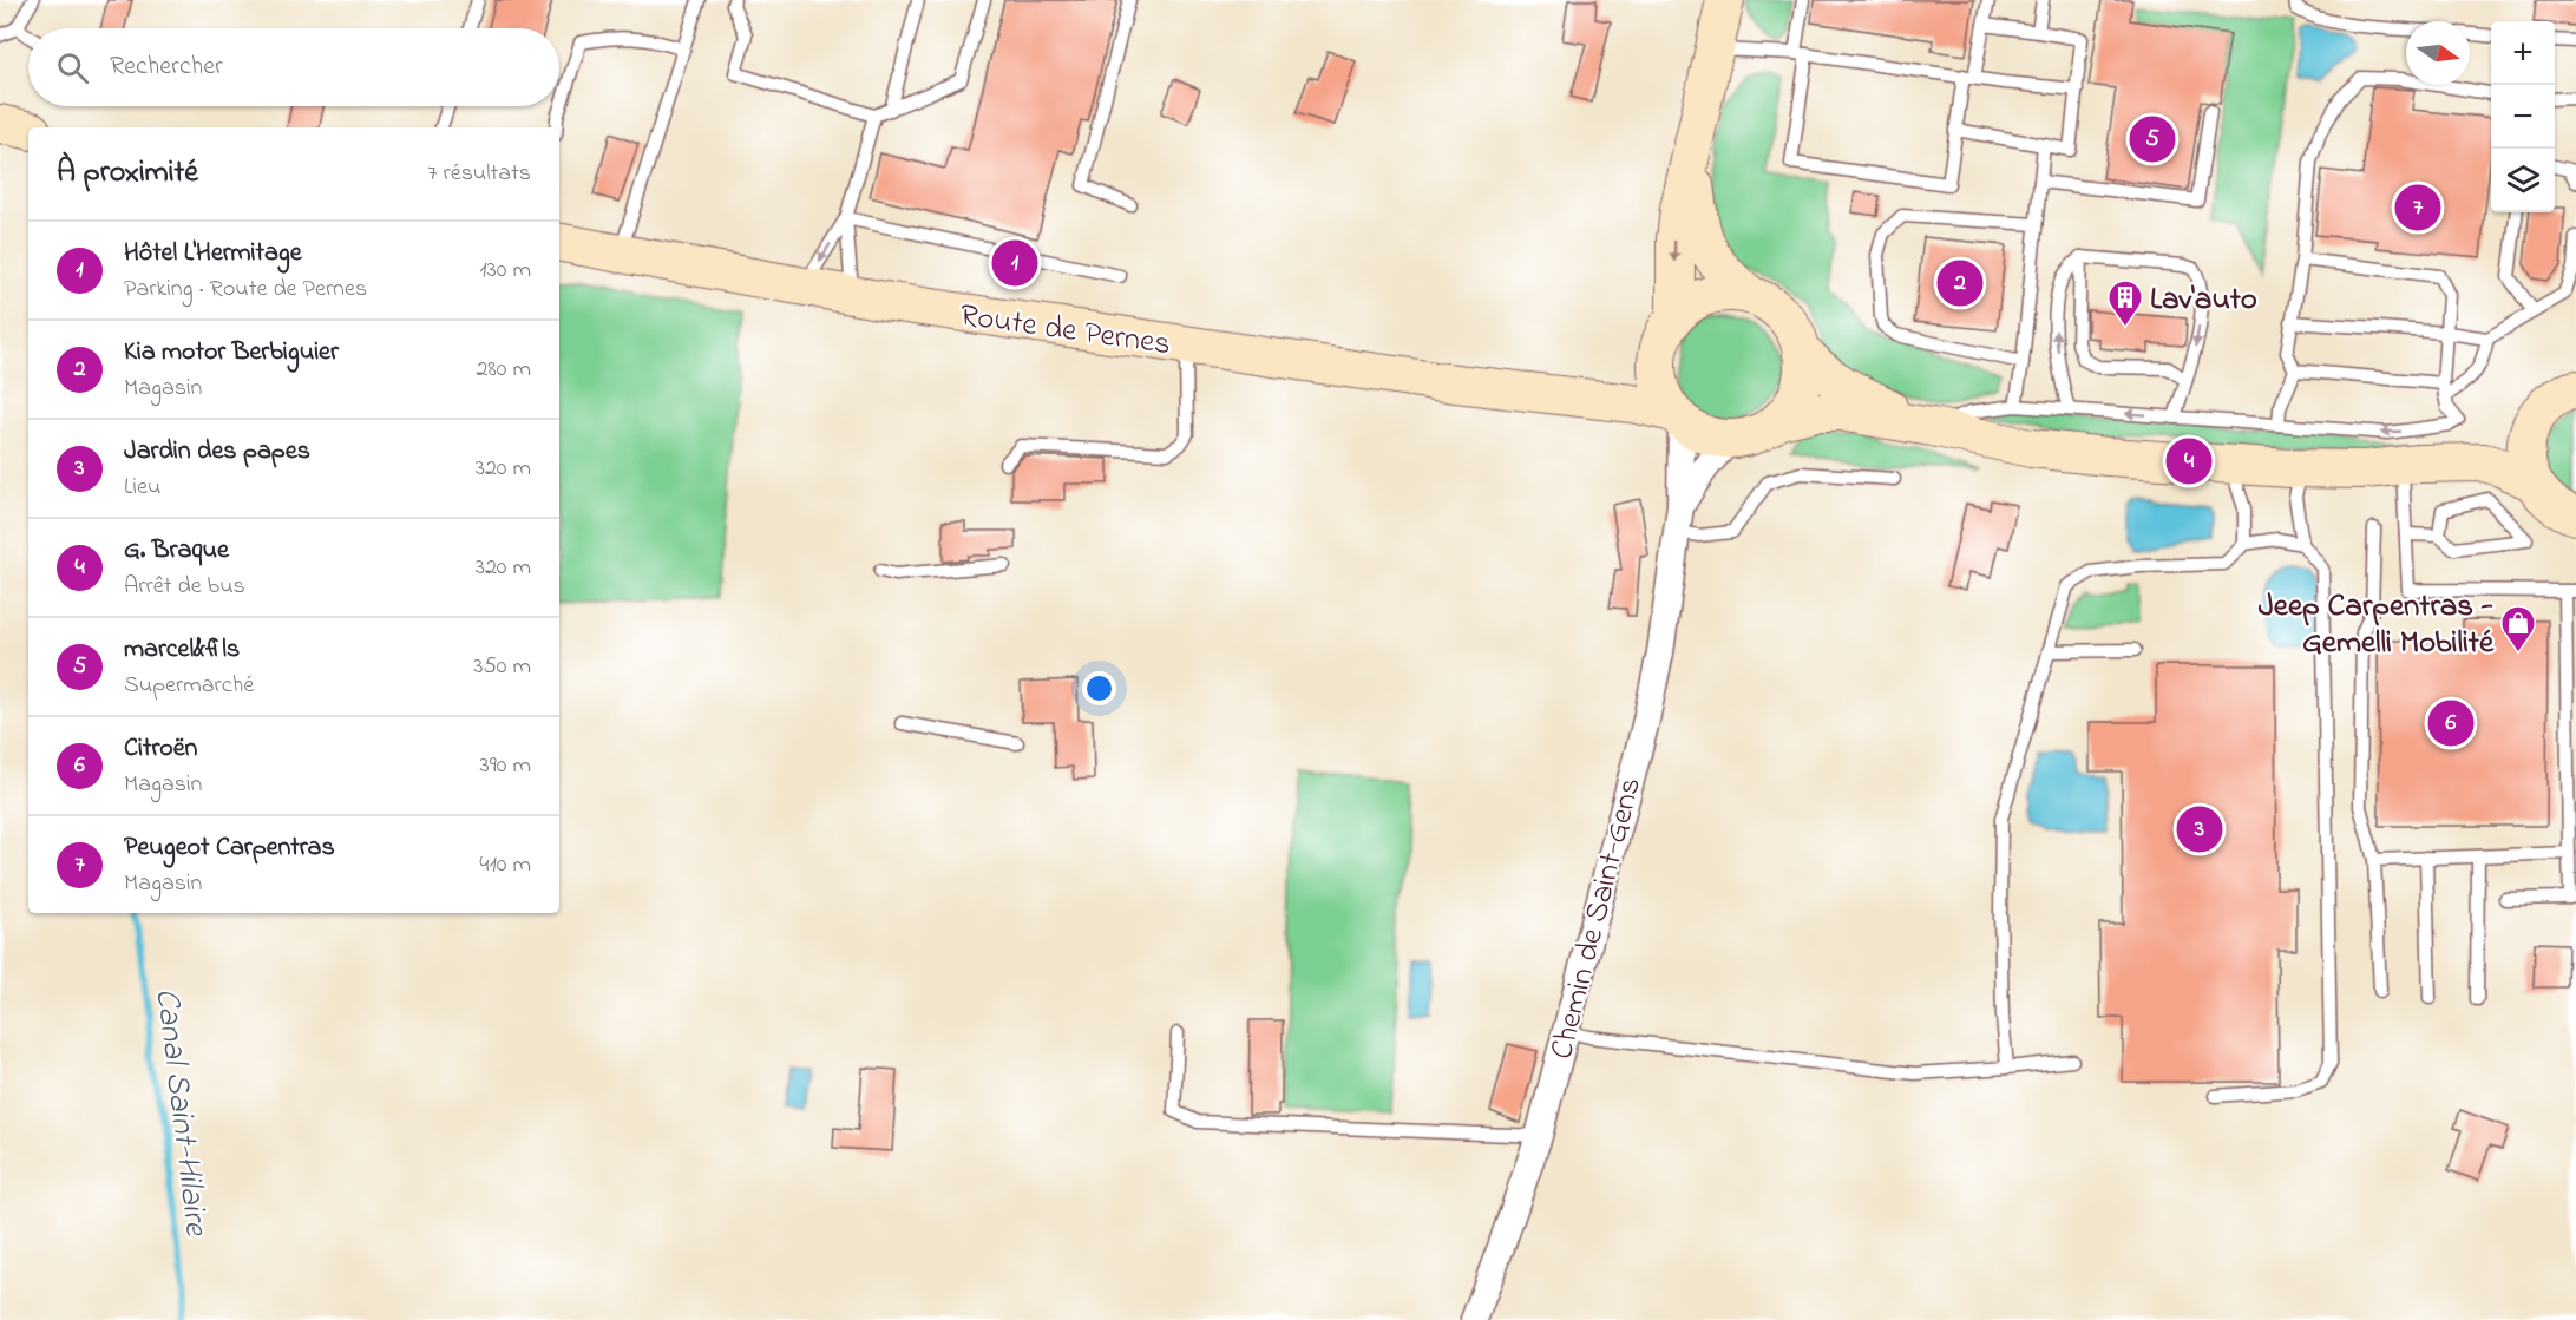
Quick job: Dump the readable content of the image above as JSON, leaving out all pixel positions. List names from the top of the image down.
{
  "streets": {
    "main road": ["Route de Pernes"],
    "street": ["Chemin de Saint-Gens"]
  },
  "crossings": [
    ["Route de Pernes", "Chemin de Saint-Gens"]
  ],
  "water": ["Canal Saint-Hilaire"],
  "places": {
    "building": ["Lav'auto"],
    "shop": ["Jeep Carpentras - Gemelli Mobilité"]
  },
  "north": "right",
  "page": {
    "map_buttons": ["+", "−"],
    "search": "Rechercher",
    "pins": [
      "5",
      "7",
      "1",
      "2",
      "4",
      "6",
      "3"
    ],
    "heading": ["À proximité", "7 résultats"],
    "list": [
      {
        "mark": "1",
        "name": "Hôtel L'Hermitage",
        "note": "Parking · Route de Pernes",
        "value": "130 m"
      },
      {
        "mark": "2",
        "name": "Kia motor Berbiguier",
        "note": "Magasin",
        "value": "280 m"
      },
      {
        "mark": "3",
        "name": "Jardin des papes",
        "note": "Lieu",
        "value": "320 m"
      },
      {
        "mark": "4",
        "name": "G. Braque",
        "note": "Arrêt de bus",
        "value": "320 m"
      },
      {
        "mark": "5",
        "name": "marcel&fils",
        "note": "Supermarché",
        "value": "350 m"
      },
      {
        "mark": "6",
        "name": "Citroën",
        "note": "Magasin",
        "value": "390 m"
      },
      {
        "mark": "7",
        "name": "Peugeot Carpentras",
        "note": "Magasin",
        "value": "410 m"
      }
    ]
  }
}
